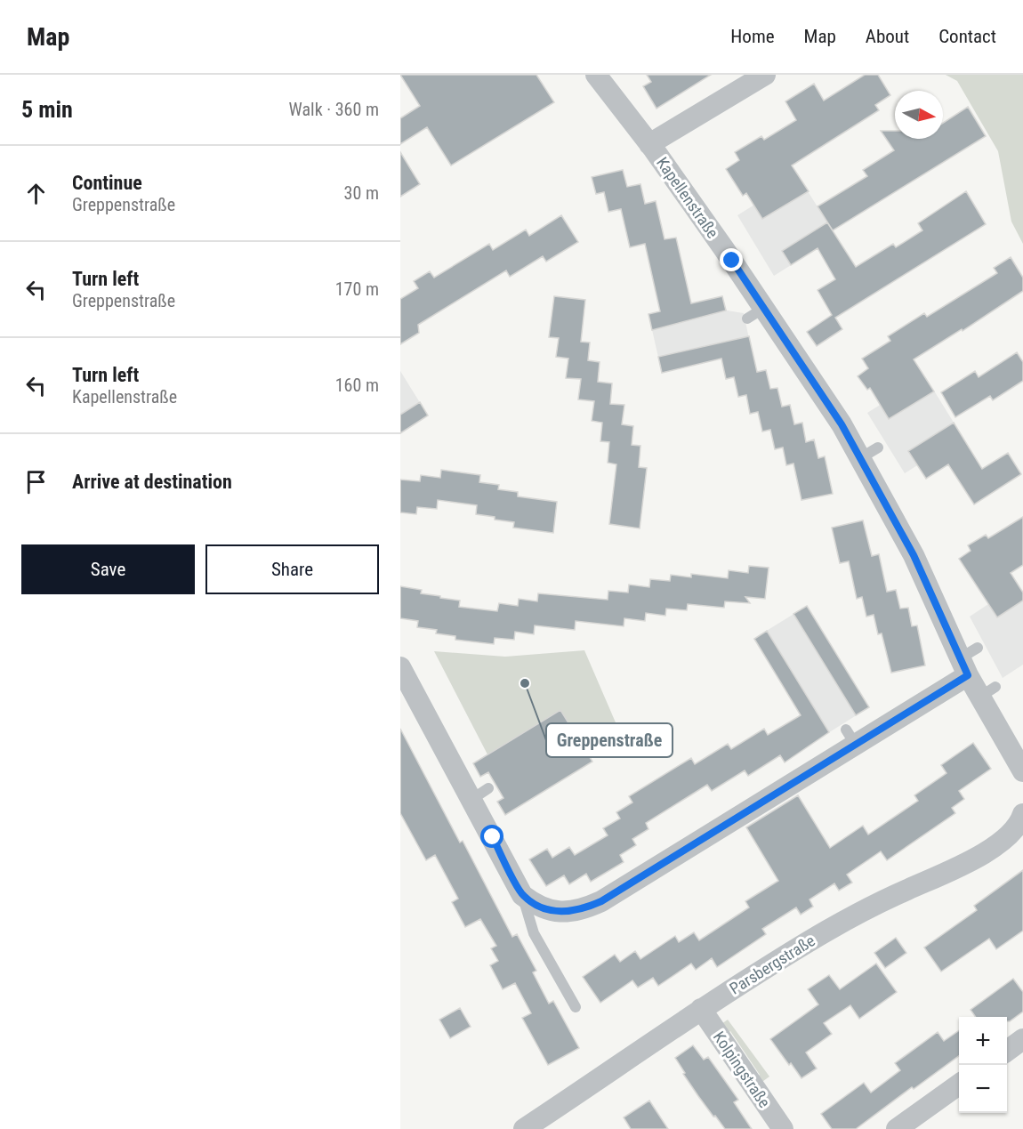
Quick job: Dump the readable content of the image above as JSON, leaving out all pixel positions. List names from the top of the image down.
{
  "streets": {
    "street": ["Kapellenstraße", "Parsbergstraße", "Kolpingstraße"]
  },
  "crossings": [
    ["Parsbergstraße", "Kolpingstraße"]
  ],
  "places": ["Greppenstraße"],
  "north": "right",
  "page": {
    "header": "Map",
    "nav": [
      "Home",
      "Map",
      "About",
      "Contact"
    ],
    "heading": ["5 min", "Walk · 360 m"],
    "list": [
      ["Continue", "Greppenstraße", "30 m"],
      ["Turn left", "Greppenstraße", "170 m"],
      ["Turn left", "Kapellenstraße", "160 m"],
      "Arrive at destination"
    ],
    "buttons": ["Save", "Share"],
    "map_buttons": ["+", "−"]
  }
}
